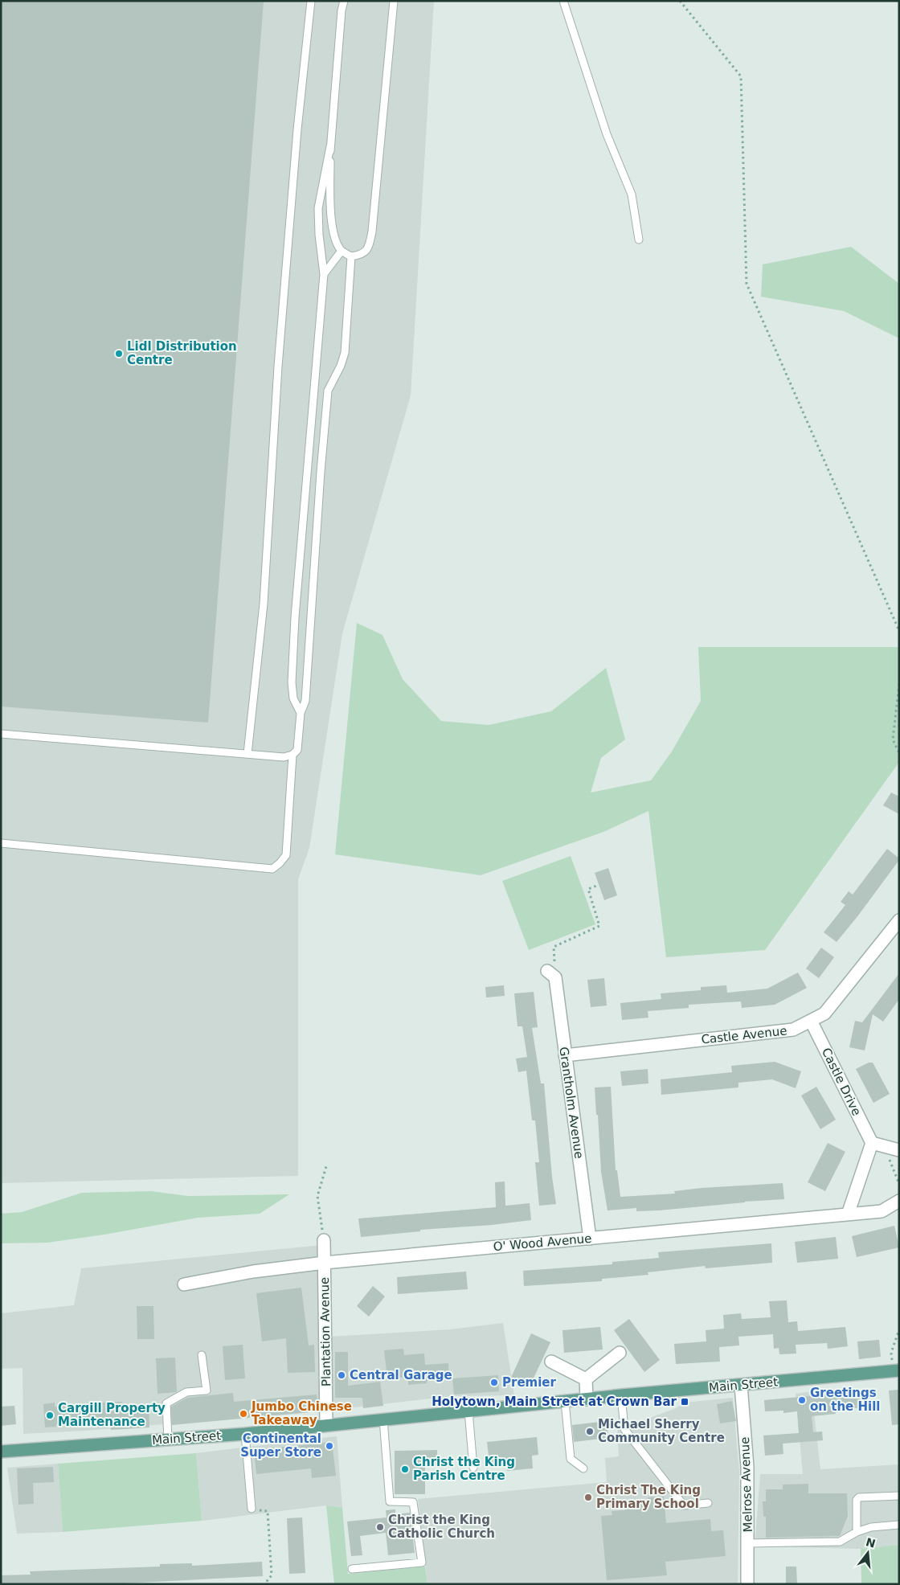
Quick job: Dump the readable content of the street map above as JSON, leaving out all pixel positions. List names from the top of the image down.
{
  "streets": {
    "main road": ["Main Street"],
    "street": [
      "Castle Avenue",
      "Castle Drive",
      "Grantholm Avenue",
      "O' Wood Avenue",
      "Plantation Avenue",
      "Melrose Avenue"
    ]
  },
  "crossings": [
    ["Castle Avenue", "Castle Drive"],
    ["Castle Avenue", "Grantholm Avenue"],
    ["Grantholm Avenue", "O' Wood Avenue"],
    ["O' Wood Avenue", "Plantation Avenue"],
    ["Plantation Avenue", "Main Street"],
    ["Main Street", "Melrose Avenue"]
  ],
  "places": {
    "other": [
      "Lidl Distribution Centre",
      "Central Garage",
      "Premier",
      "Greetings on the Hill",
      "Jumbo Chinese Takeaway",
      "Cargill Property Maintenance",
      "Michael Sherry Community Centre",
      "Continental Super Store",
      "Christ the King Parish Centre",
      "Christ The King Primary School",
      "Christ the King Catholic Church"
    ],
    "transit": ["Holytown, Main Street at Crown Bar"]
  },
  "north": "top"
}
